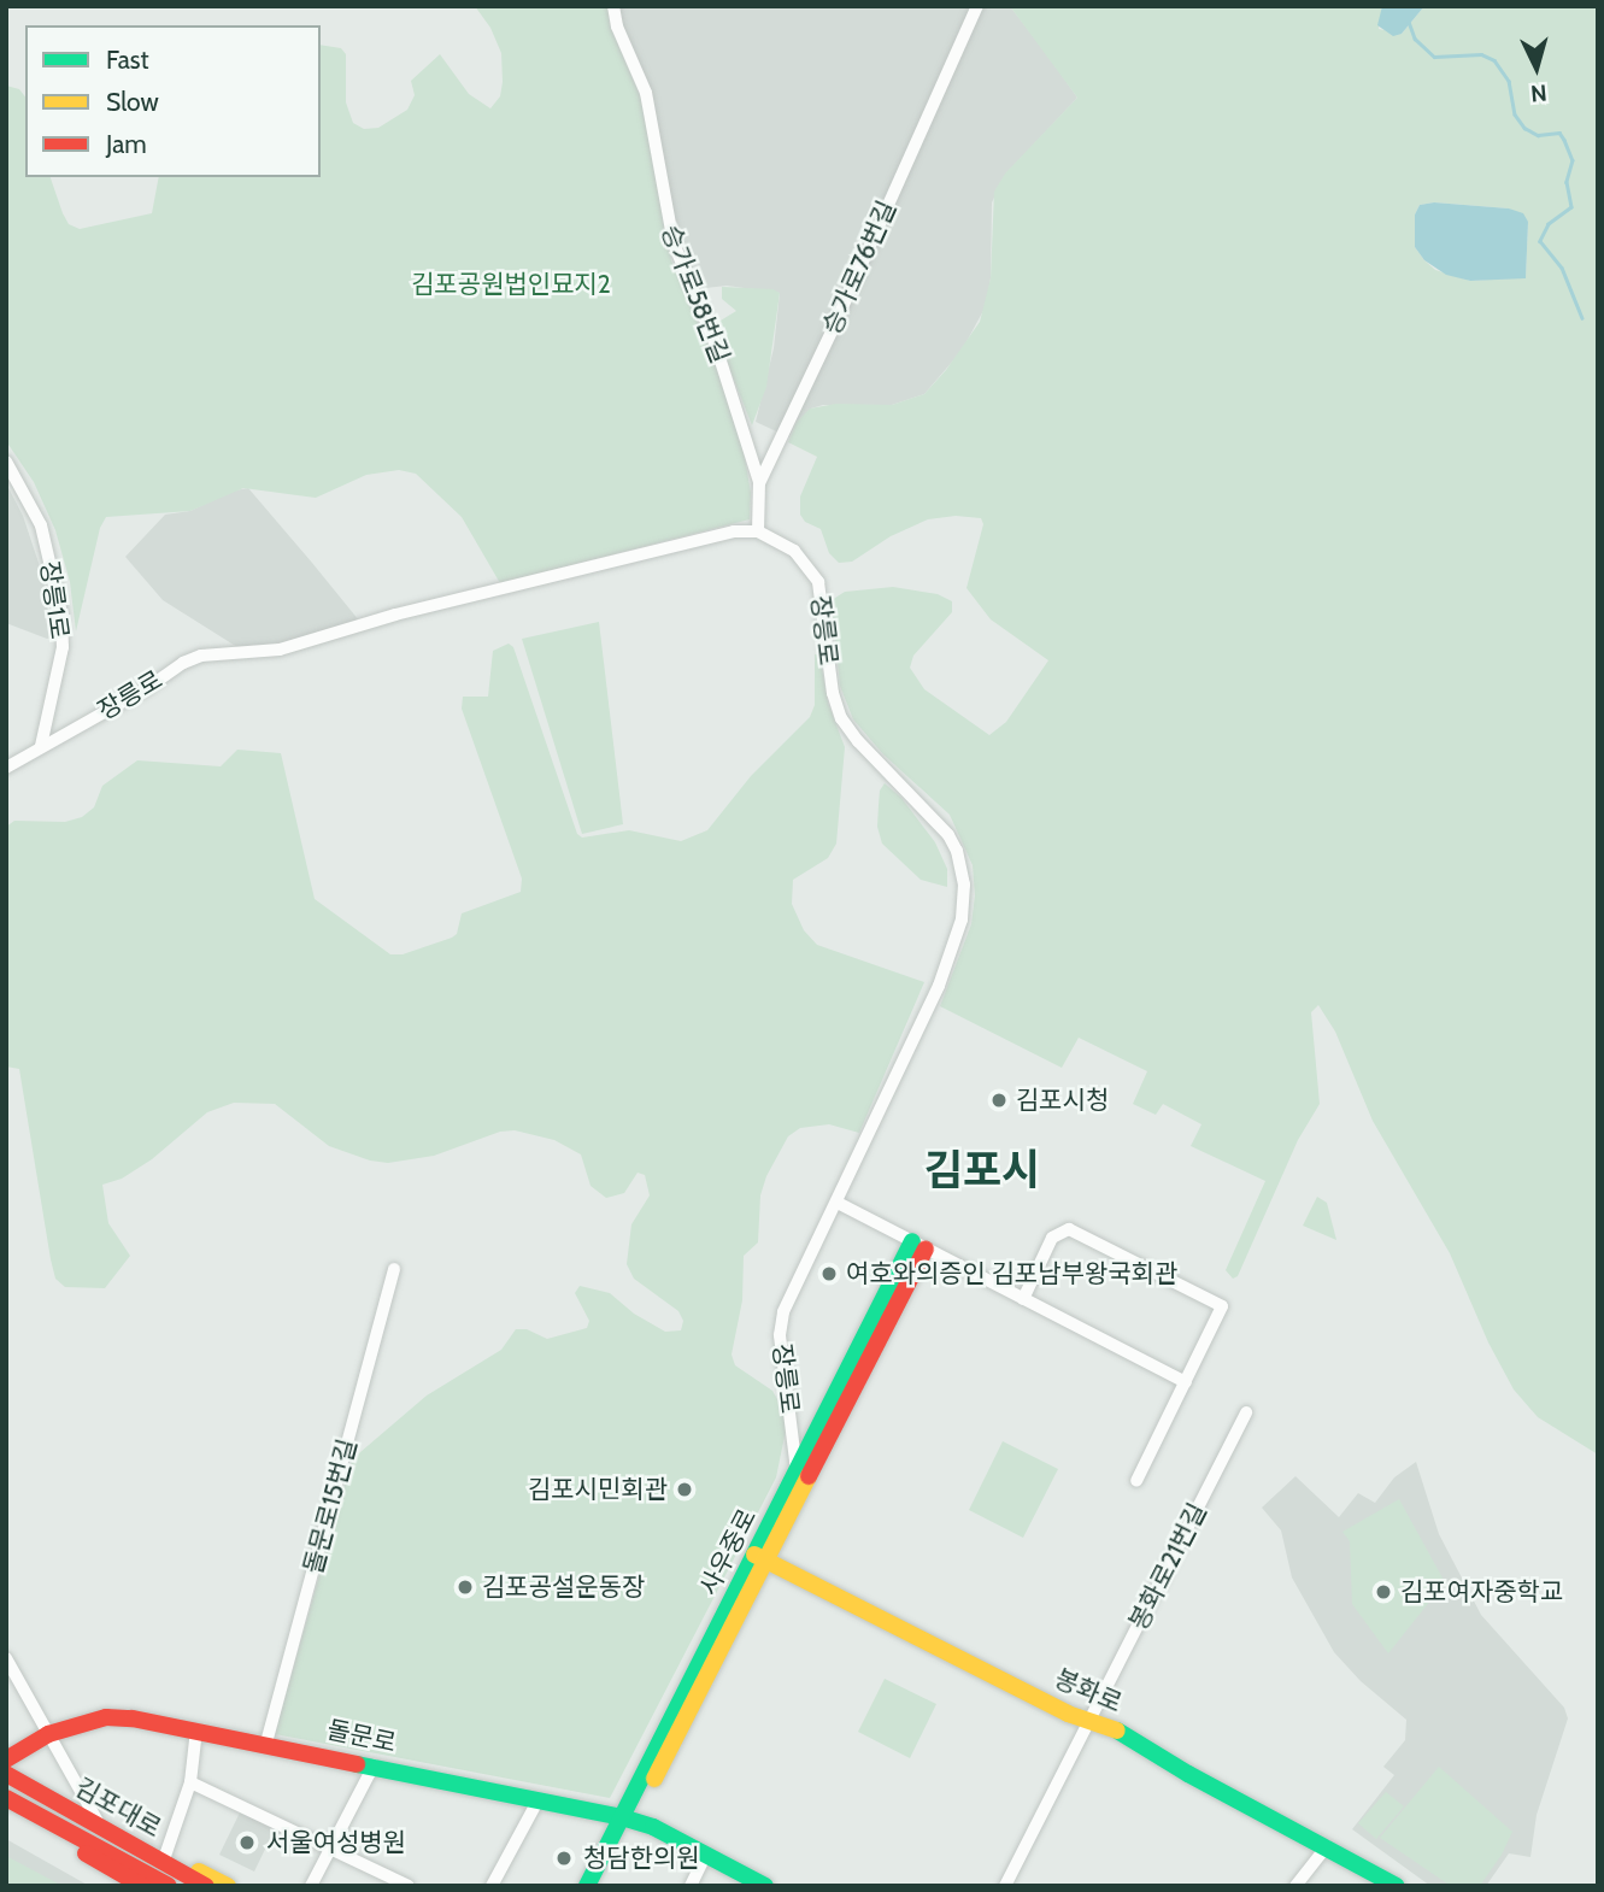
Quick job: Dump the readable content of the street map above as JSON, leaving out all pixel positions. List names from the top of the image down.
{
  "streets": {
    "street": [
      "승가로76번길",
      "승가로58번길",
      "장릉1로",
      "장릉로",
      "돌문로15번길",
      "사우중로",
      "봉화로21번길",
      "봉화로",
      "돌문로",
      "김포대로"
    ]
  },
  "crossings": [
    ["승가로76번길", "승가로58번길"],
    ["승가로76번길", "장릉로"],
    ["장릉1로", "장릉로"],
    ["장릉로", "사우중로"],
    ["돌문로15번길", "돌문로"],
    ["사우중로", "봉화로"],
    ["사우중로", "돌문로"],
    ["봉화로21번길", "봉화로"]
  ],
  "districts": ["김포시"],
  "parks": ["김포공원법인묘지2"],
  "places": [
    "김포시청",
    "여호와의증인 김포남부왕국회관",
    "김포시민회관",
    "김포공설운동장",
    "김포여자중학교",
    "서울여성병원",
    "청담한의원"
  ],
  "legend": ["Fast", "Slow", "Jam"],
  "north": "bottom"
}
